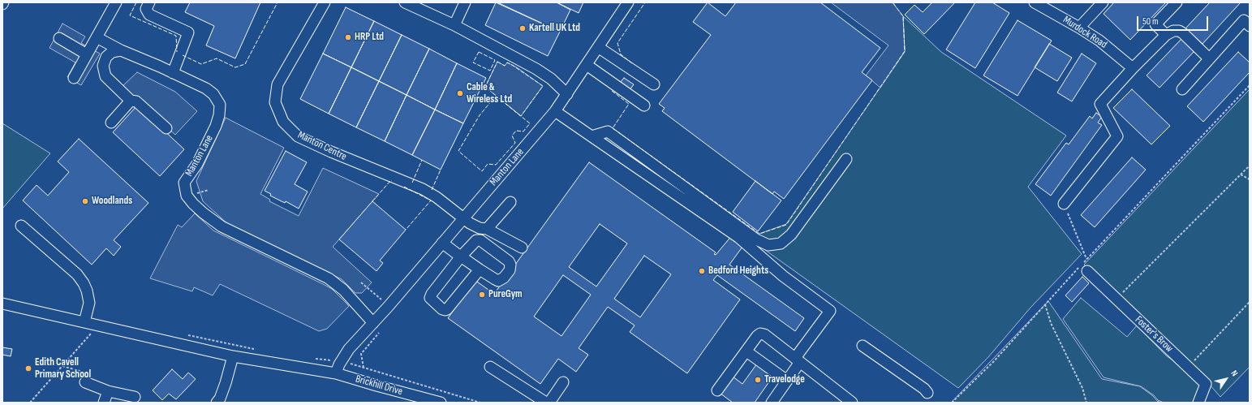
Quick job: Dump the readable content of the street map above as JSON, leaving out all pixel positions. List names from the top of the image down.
{
  "streets": {
    "street": [
      "Murdock Road",
      "Manton Centre",
      "Manton Lane",
      "Foster's Brow",
      "Brickhill Drive"
    ]
  },
  "crossings": [
    ["Manton Centre", "Manton Lane"],
    ["Manton Lane", "Brickhill Drive"]
  ],
  "places": [
    "Kartell UK Ltd",
    "HRP Ltd",
    "Cable & Wireless Ltd",
    "Woodlands",
    "Bedford Heights",
    "PureGym",
    "Edith Cavell Primary School",
    "Travelodge"
  ],
  "scale_bar": "50 m",
  "north": "top right"
}
